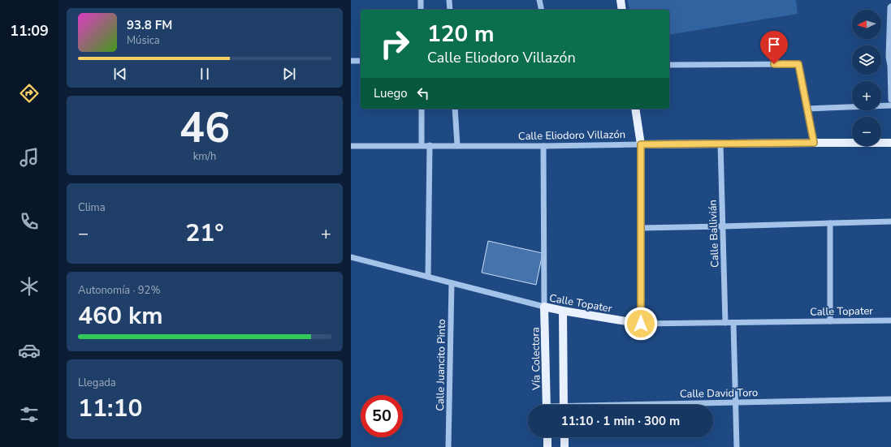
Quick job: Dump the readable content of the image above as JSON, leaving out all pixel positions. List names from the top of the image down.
{
  "streets": {
    "main road": ["Calle Eliodoro Villazón", "Calle Topater", "Vía Colectora"],
    "street": ["Calle Ballivián", "Calle Juancito Pinto", "Calle David Toro"]
  },
  "crossings": [
    ["Calle Eliodoro Villazón", "Calle Ballivián"],
    ["Calle Ballivián", "Calle Topater"],
    ["Calle Topater", "Vía Colectora"],
    ["Calle Topater", "Calle Juancito Pinto"]
  ],
  "north": "left",
  "page": {
    "tabs": "11:09",
    "map_buttons": ["+", "−"],
    "turn": ["120 m", "Calle Eliodoro Villazón"],
    "song": ["93.8 FM", "Música"],
    "then": "Luego",
    "tile": [
      ["46", "km/h"],
      "Clima",
      ["Autonomía · 92%", "460 km"],
      ["Llegada", "11:10"]
    ],
    "heat": ["−", "21°", "+"],
    "limit": "50",
    "trip": "11:10 · 1 min · 300 m"
  }
}
